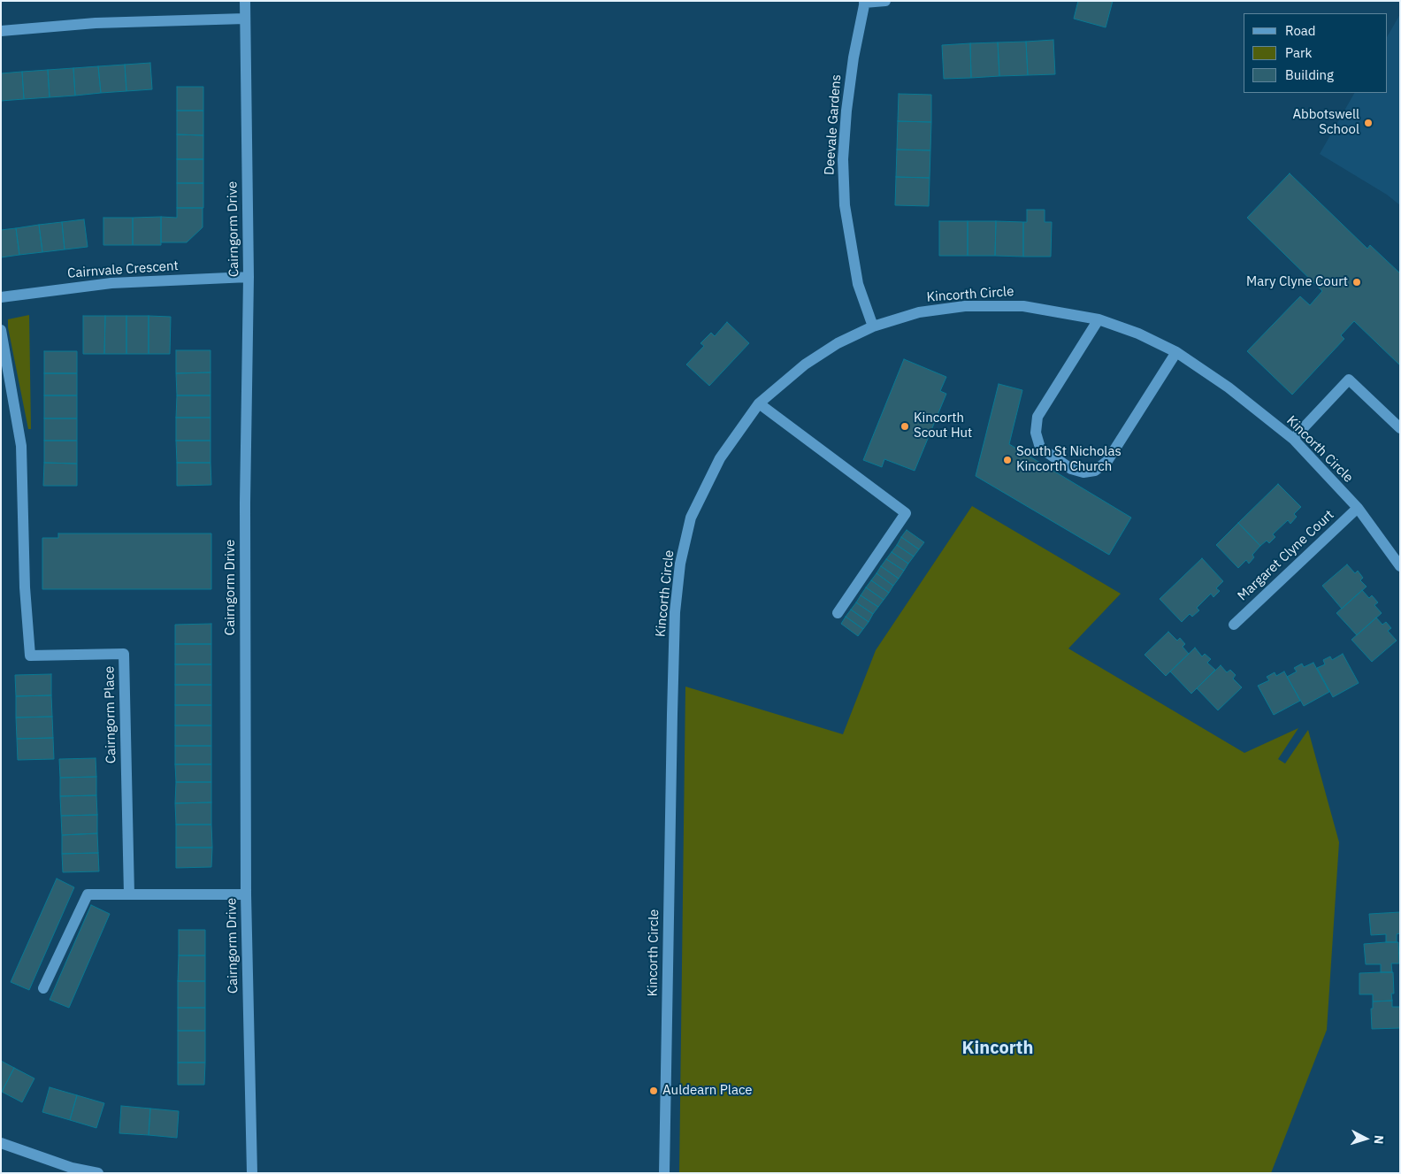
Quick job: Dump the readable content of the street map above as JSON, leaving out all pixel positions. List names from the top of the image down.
{
  "streets": {
    "street": [
      "Deevale Gardens",
      "Cairngorm Drive",
      "Cairnvale Crescent",
      "Kincorth Circle",
      "Margaret Clyne Court",
      "Cairngorm Place"
    ]
  },
  "crossings": [
    ["Deevale Gardens", "Kincorth Circle"],
    ["Cairngorm Drive", "Cairnvale Crescent"],
    ["Kincorth Circle", "Margaret Clyne Court"]
  ],
  "districts": ["Kincorth"],
  "places": [
    "Abbotswell School",
    "Mary Clyne Court",
    "Kincorth Scout Hut",
    "South St Nicholas Kincorth Church",
    "Auldearn Place"
  ],
  "legend": ["Road", "Park", "Building"],
  "north": "right"
}
